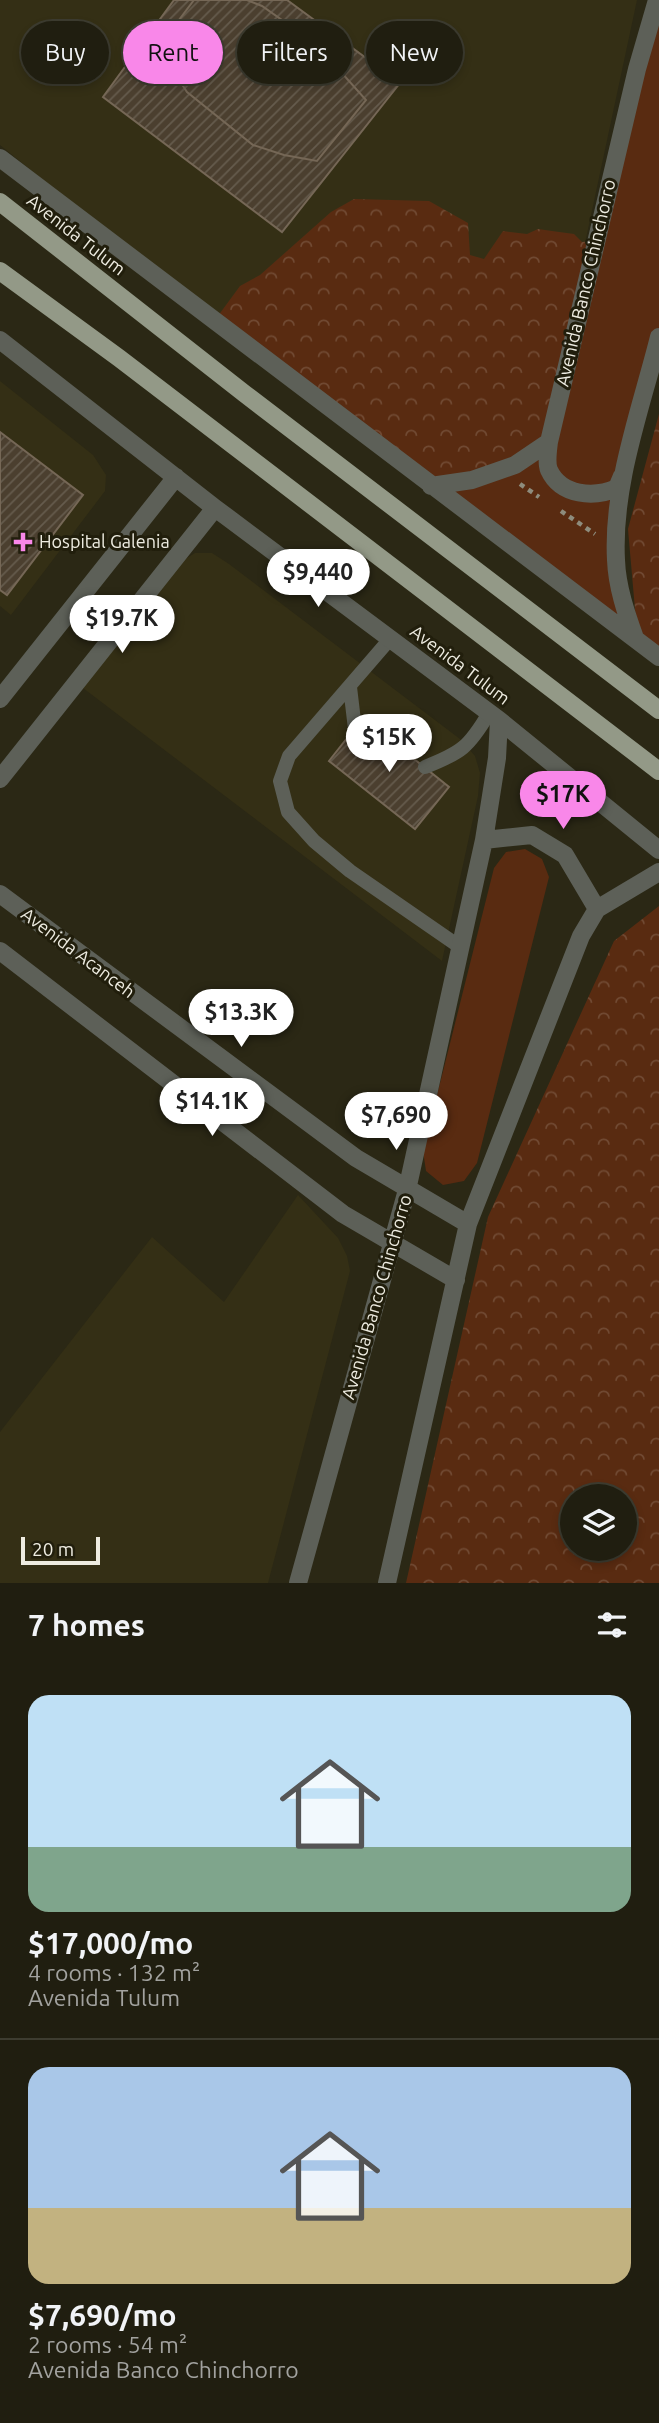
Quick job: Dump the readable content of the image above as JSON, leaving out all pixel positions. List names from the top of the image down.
{
  "streets": {
    "main road": ["Avenida Tulum"],
    "street": ["Avenida Banco Chinchorro", "Avenida Acanceh"]
  },
  "crossings": [
    ["Avenida Tulum", "Avenida Banco Chinchorro"],
    ["Avenida Banco Chinchorro", "Avenida Acanceh"]
  ],
  "places": {
    "health": ["Hospital Galenia"]
  },
  "scale_bar": "20 m",
  "page": {
    "chip": [
      "Buy",
      "Rent",
      "Filters",
      "New"
    ],
    "price": [
      "$9,440",
      "$19.7K",
      "$15K",
      "$17K",
      "$13.3K",
      "$14.1K",
      "$7,690"
    ],
    "scale": "20 m",
    "heading": "7 homes",
    "list": [
      {
        "name": "$17,000/mo",
        "note": "4 rooms · 132 m² · Avenida Tulum"
      },
      {
        "name": "$7,690/mo",
        "note": "2 rooms · 54 m² · Avenida Banco Chinchorro"
      }
    ]
  }
}
